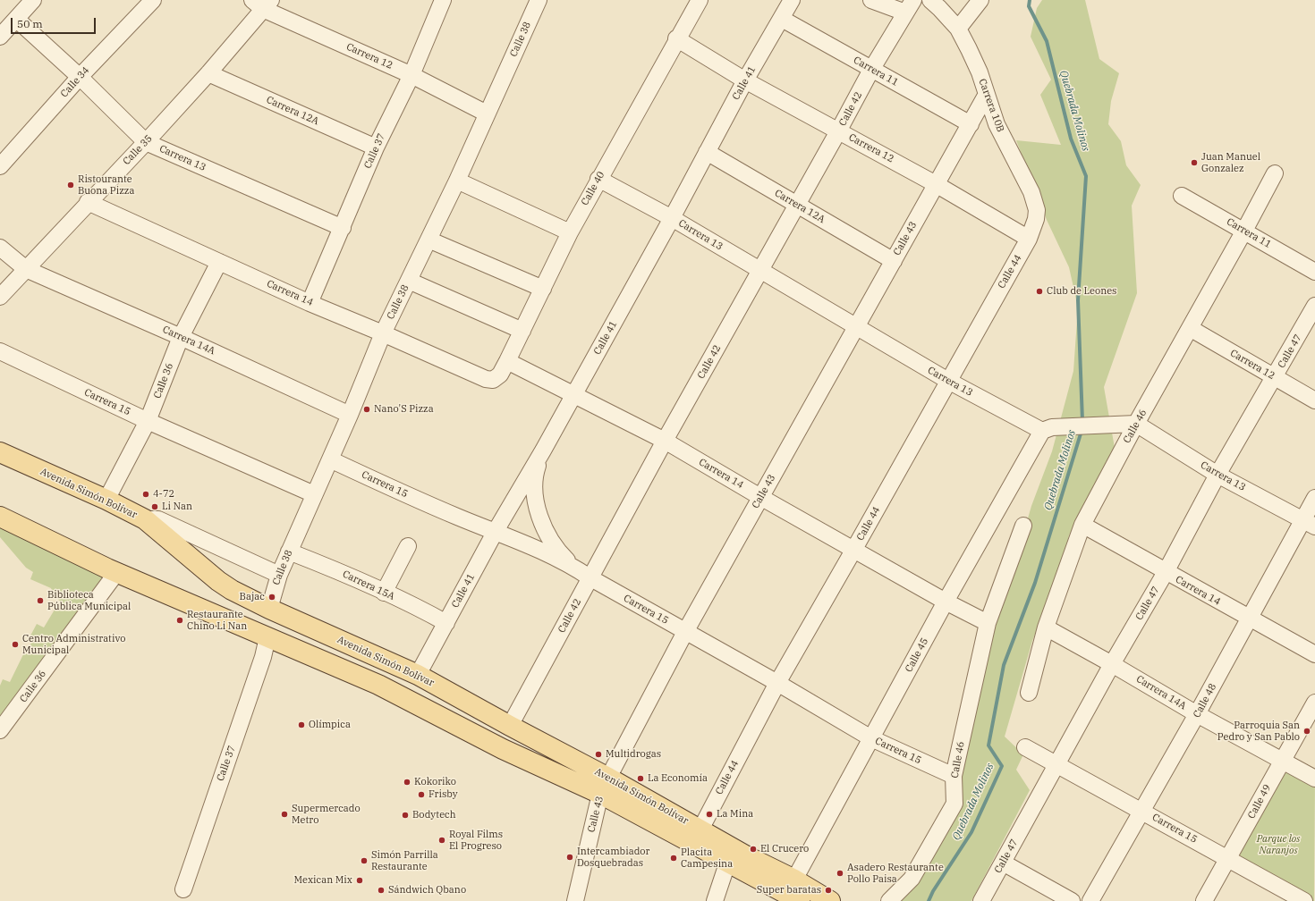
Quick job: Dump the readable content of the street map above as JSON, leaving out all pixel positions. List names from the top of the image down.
{
  "streets": {
    "main road": ["Avenida Simón Bolívar"],
    "street": [
      "Calle 38",
      "Carrera 12",
      "Carrera 11",
      "Calle 34",
      "Calle 41",
      "Carrera 10B",
      "Calle 42",
      "Carrera 12A",
      "Calle 35",
      "Calle 37",
      "Carrera 13",
      "Calle 40",
      "Calle 43",
      "Calle 44",
      "Carrera 14",
      "Carrera 14A",
      "Calle 47",
      "Calle 36",
      "Carrera 15",
      "Calle 46",
      "Carrera 15A",
      "Calle 45",
      "Calle 48",
      "Calle 49"
    ]
  },
  "crossings": [
    ["Calle 38", "Carrera 12"],
    ["Calle 38", "Carrera 14"],
    ["Calle 38", "Carrera 14A"],
    ["Calle 38", "Carrera 15"],
    ["Calle 38", "Avenida Simón Bolívar"],
    ["Calle 38", "Carrera 15A"],
    ["Carrera 12", "Calle 41"],
    ["Carrera 12", "Calle 42"],
    ["Carrera 12", "Calle 35"],
    ["Carrera 12", "Calle 37"],
    ["Carrera 12", "Calle 40"],
    ["Carrera 12", "Calle 43"],
    ["Carrera 12", "Calle 44"],
    ["Carrera 12", "Calle 47"],
    ["Carrera 12", "Calle 46"],
    ["Carrera 11", "Calle 41"],
    ["Carrera 11", "Calle 42"],
    ["Carrera 11", "Calle 43"],
    ["Carrera 11", "Calle 46"],
    ["Calle 34", "Carrera 13"],
    ["Calle 41", "Carrera 12A"],
    ["Calle 41", "Carrera 13"],
    ["Calle 41", "Carrera 14"],
    ["Calle 41", "Carrera 15"],
    ["Calle 41", "Avenida Simón Bolívar"],
    ["Calle 41", "Carrera 15A"],
    ["Carrera 10B", "Calle 43"],
    ["Carrera 10B", "Calle 44"],
    ["Calle 42", "Carrera 12A"],
    ["Calle 42", "Carrera 13"],
    ["Calle 42", "Carrera 14"],
    ["Calle 42", "Carrera 15"],
    ["Calle 42", "Avenida Simón Bolívar"],
    ["Carrera 12A", "Calle 35"],
    ["Carrera 12A", "Calle 37"],
    ["Carrera 12A", "Calle 43"],
    ["Calle 35", "Carrera 13"],
    ["Calle 35", "Carrera 14"],
    ["Calle 35", "Carrera 14A"],
    ["Calle 37", "Carrera 13"],
    ["Calle 37", "Carrera 14"],
    ["Calle 37", "Avenida Simón Bolívar"],
    ["Carrera 13", "Calle 40"],
    ["Carrera 13", "Calle 43"],
    ["Carrera 13", "Calle 44"],
    ["Carrera 13", "Calle 47"],
    ["Carrera 13", "Calle 46"],
    ["Carrera 13", "Calle 45"],
    ["Carrera 13", "Calle 48"],
    ["Calle 40", "Carrera 14"],
    ["Calle 43", "Carrera 14"],
    ["Calle 43", "Carrera 15"],
    ["Calle 43", "Avenida Simón Bolívar"],
    ["Calle 44", "Carrera 14"],
    ["Calle 44", "Carrera 15"],
    ["Carrera 14", "Calle 47"],
    ["Carrera 14", "Calle 36"],
    ["Carrera 14", "Calle 46"],
    ["Carrera 14", "Calle 45"],
    ["Carrera 14", "Calle 48"],
    ["Carrera 14A", "Calle 47"],
    ["Carrera 14A", "Calle 36"],
    ["Carrera 14A", "Calle 46"],
    ["Carrera 14A", "Calle 48"],
    ["Carrera 14A", "Calle 49"],
    ["Calle 47", "Carrera 15"],
    ["Calle 36", "Carrera 15"],
    ["Calle 36", "Avenida Simón Bolívar"],
    ["Carrera 15", "Calle 46"],
    ["Carrera 15", "Calle 45"],
    ["Carrera 15", "Calle 48"],
    ["Carrera 15", "Calle 49"]
  ],
  "water": ["Quebrada Molinos"],
  "parks": ["Parque los Naranjos"],
  "places": [
    "Juan Manuel Gonzalez",
    "Ristourante Buona Pizza",
    "Club de Leones",
    "Nano'S Pizza",
    "4-72",
    "Li Nan",
    "Bajac",
    "Biblioteca Pública Municipal",
    "Restaurante Chino Li Nan",
    "Centro Administrativo Municipal",
    "Olímpica",
    "Parroquia San Pedro y San Pablo",
    "Multidrogas",
    "La Economía",
    "Kokoriko",
    "Frisby",
    "Supermercado Metro",
    "La Mina",
    "Bodytech",
    "Royal Films El Progreso",
    "El Crucero",
    "Intercambiador Dosquebradas",
    "Placita Campesina",
    "Simón Parrilla Restaurante",
    "Asadero Restaurante Pollo Paisa",
    "Mexican Mix",
    "Sándwich Qbano",
    "Super baratas"
  ],
  "scale_bar": "50 m"
}
